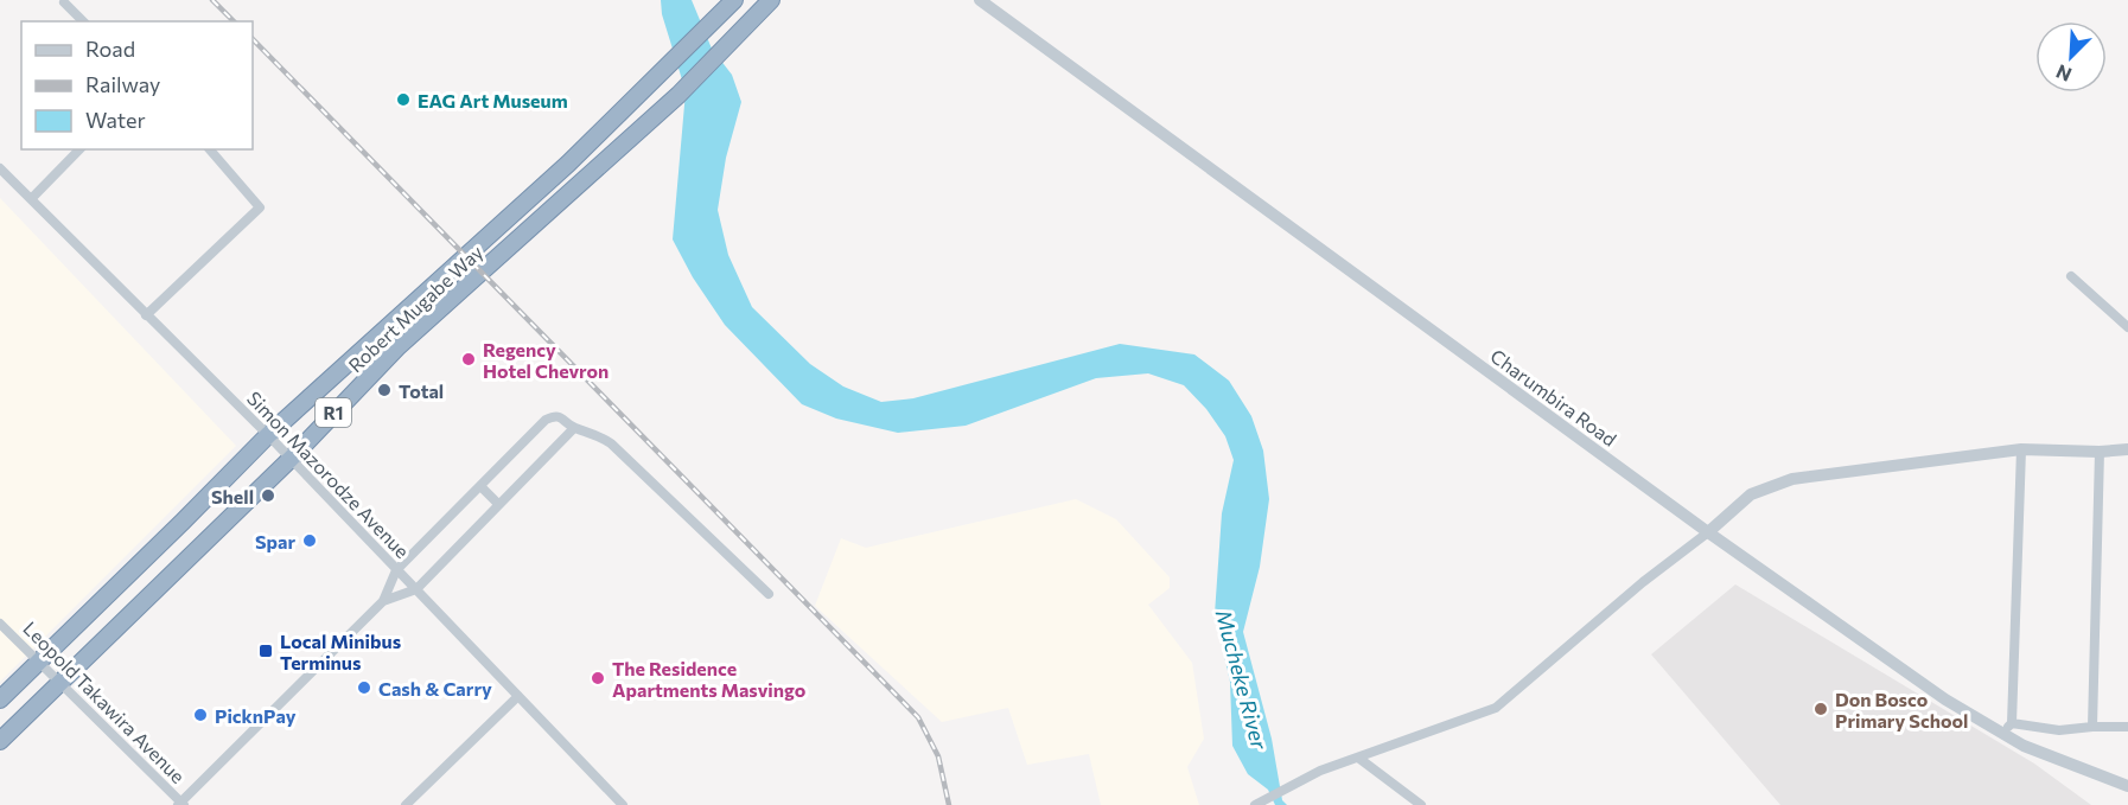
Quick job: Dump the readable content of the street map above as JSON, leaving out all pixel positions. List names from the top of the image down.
{
  "streets": {
    "highway": ["Robert Mugabe Way", "R1"],
    "street": ["Charumbira Road", "Simon Mazorodze Avenue", "Leopold Takawira Avenue"]
  },
  "crossings": [
    ["Robert Mugabe Way", "Simon Mazorodze Avenue"],
    ["Robert Mugabe Way", "Leopold Takawira Avenue"]
  ],
  "water": ["Mucheke River"],
  "places": {
    "other": [
      "EAG Art Museum",
      "Regency Hotel Chevron",
      "Total",
      "Shell",
      "Spar",
      "The Residence Apartments Masvingo",
      "Cash & Carry",
      "Don Bosco Primary School",
      "PicknPay"
    ],
    "transit": ["Local Minibus Terminus"]
  },
  "legend": ["Road", "Railway", "Water"],
  "north": "bottom left"
}
